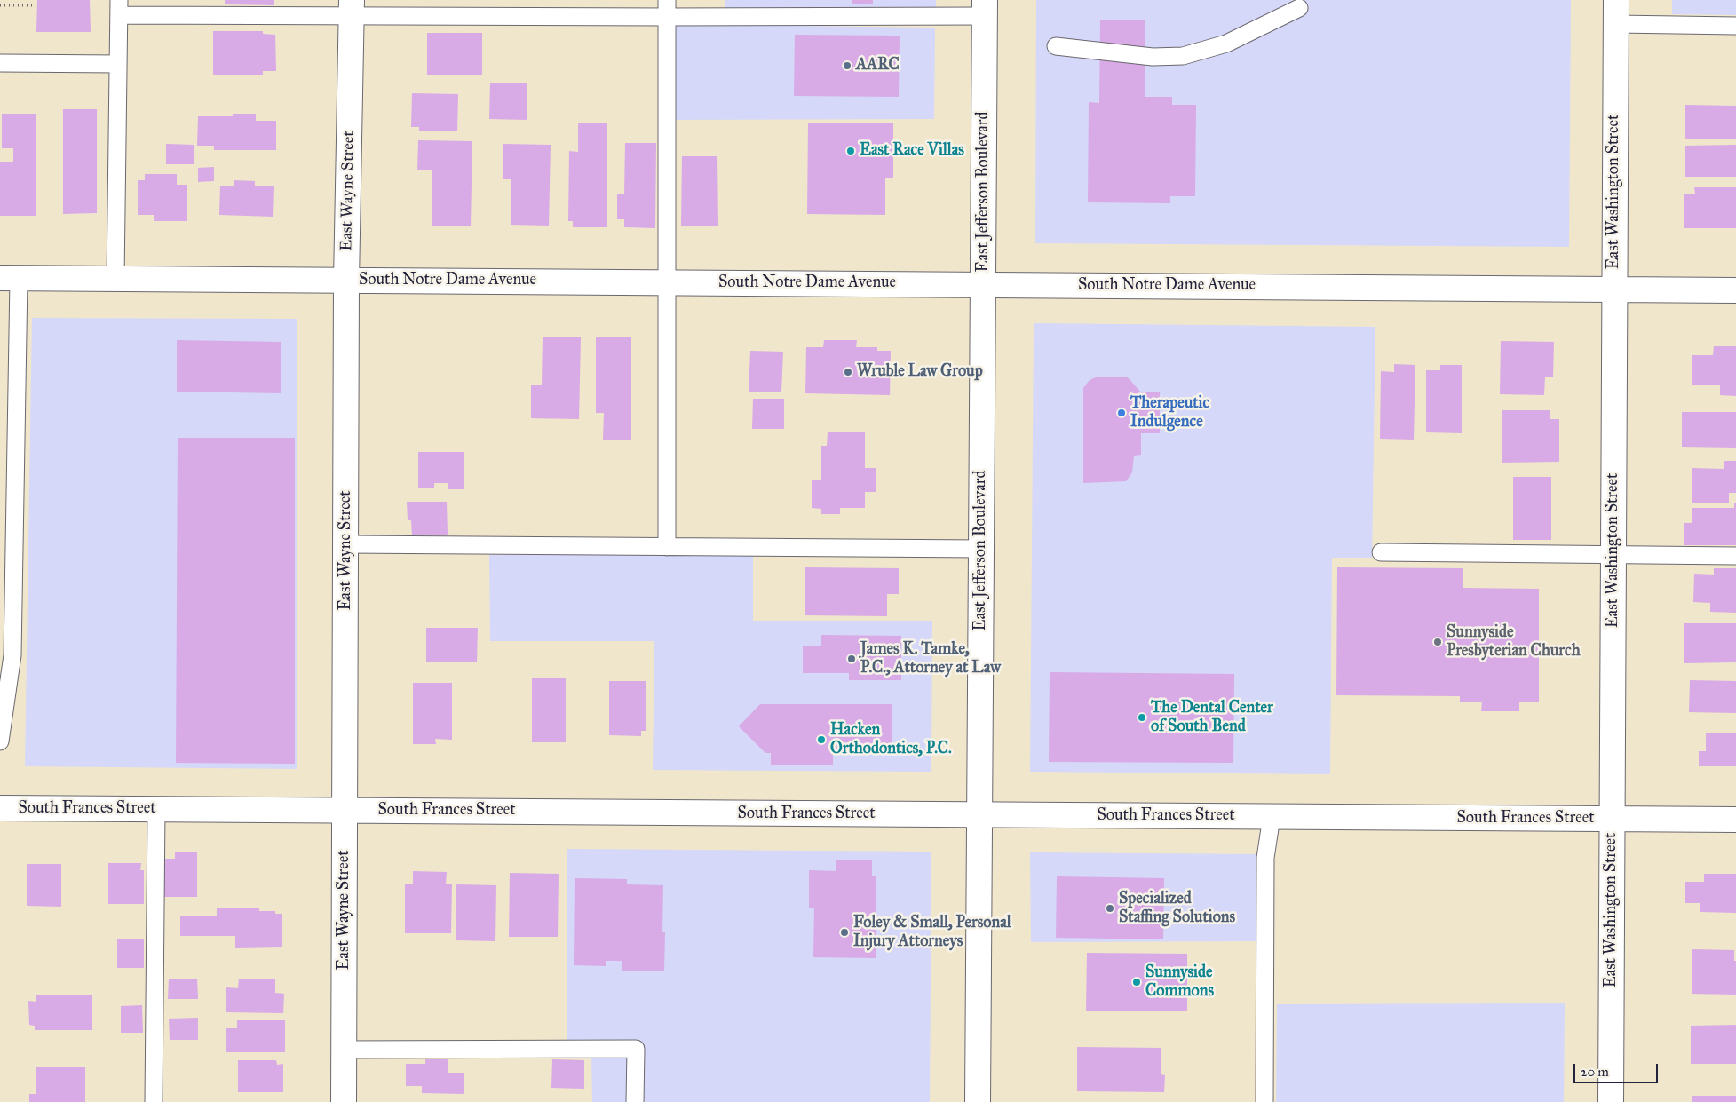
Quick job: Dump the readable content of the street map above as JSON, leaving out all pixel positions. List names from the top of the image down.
{
  "streets": {
    "street": [
      "East Wayne Street",
      "East Jefferson Boulevard",
      "East Washington Street",
      "South Notre Dame Avenue",
      "South Frances Street"
    ]
  },
  "crossings": [
    ["East Wayne Street", "South Notre Dame Avenue"],
    ["East Wayne Street", "South Frances Street"],
    ["East Jefferson Boulevard", "South Notre Dame Avenue"],
    ["East Jefferson Boulevard", "South Frances Street"],
    ["East Washington Street", "South Notre Dame Avenue"],
    ["East Washington Street", "South Frances Street"]
  ],
  "places": [
    "AARC",
    "East Race Villas",
    "Wruble Law Group",
    "Therapeutic Indulgence",
    "Sunnyside Presbyterian Church",
    "James K. Tamke, P.C., Attorney at Law",
    "The Dental Center of South Bend",
    "Hacken Orthodontics, P.C.",
    "Specialized Staffing Solutions",
    "Foley & Small, Personal Injury Attorneys",
    "Sunnyside Commons"
  ],
  "scale_bar": "20 m"
}
